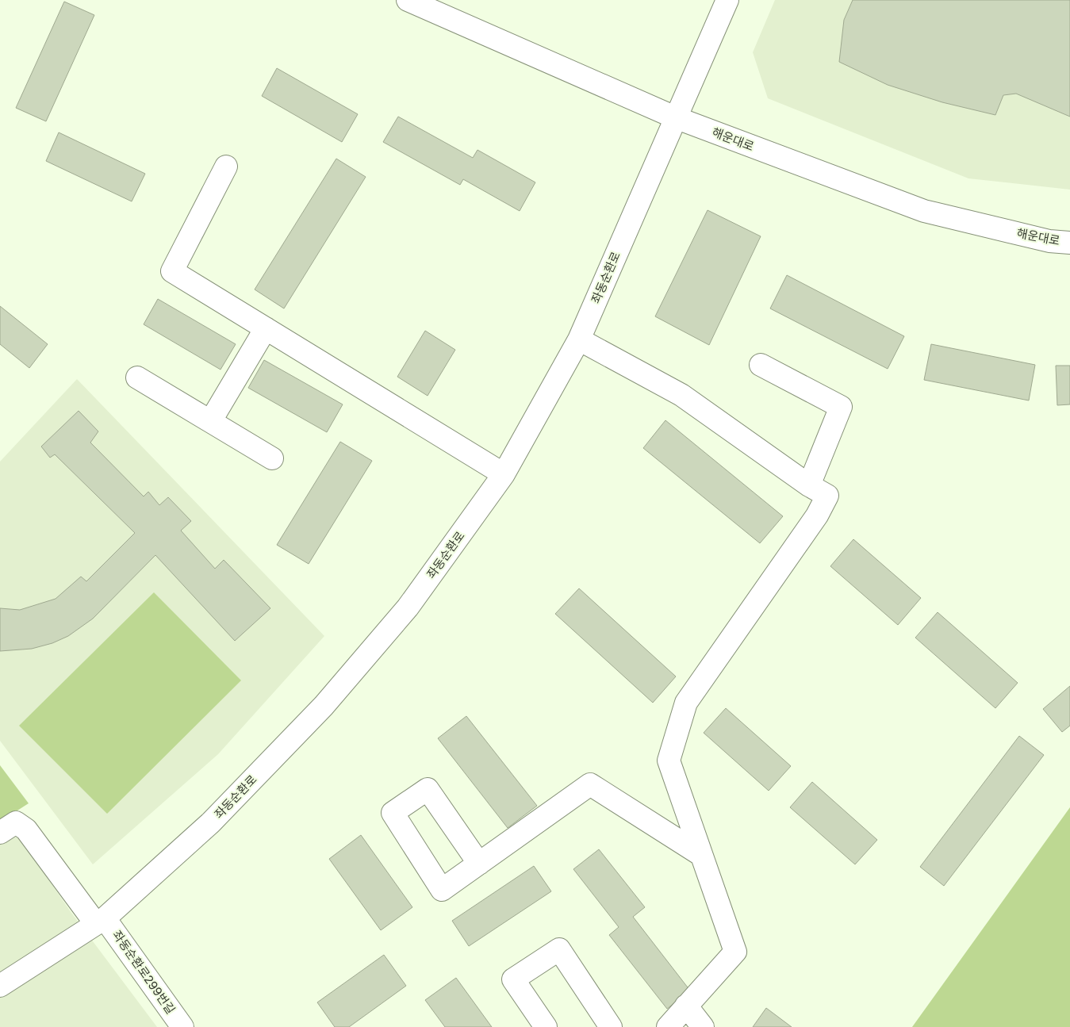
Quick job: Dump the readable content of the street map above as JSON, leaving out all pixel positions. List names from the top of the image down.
{
  "streets": {
    "street": ["해운대로", "좌동순환로", "좌동순환로299번길"]
  },
  "crossings": [
    ["해운대로", "좌동순환로"],
    ["좌동순환로", "좌동순환로299번길"]
  ]
}
